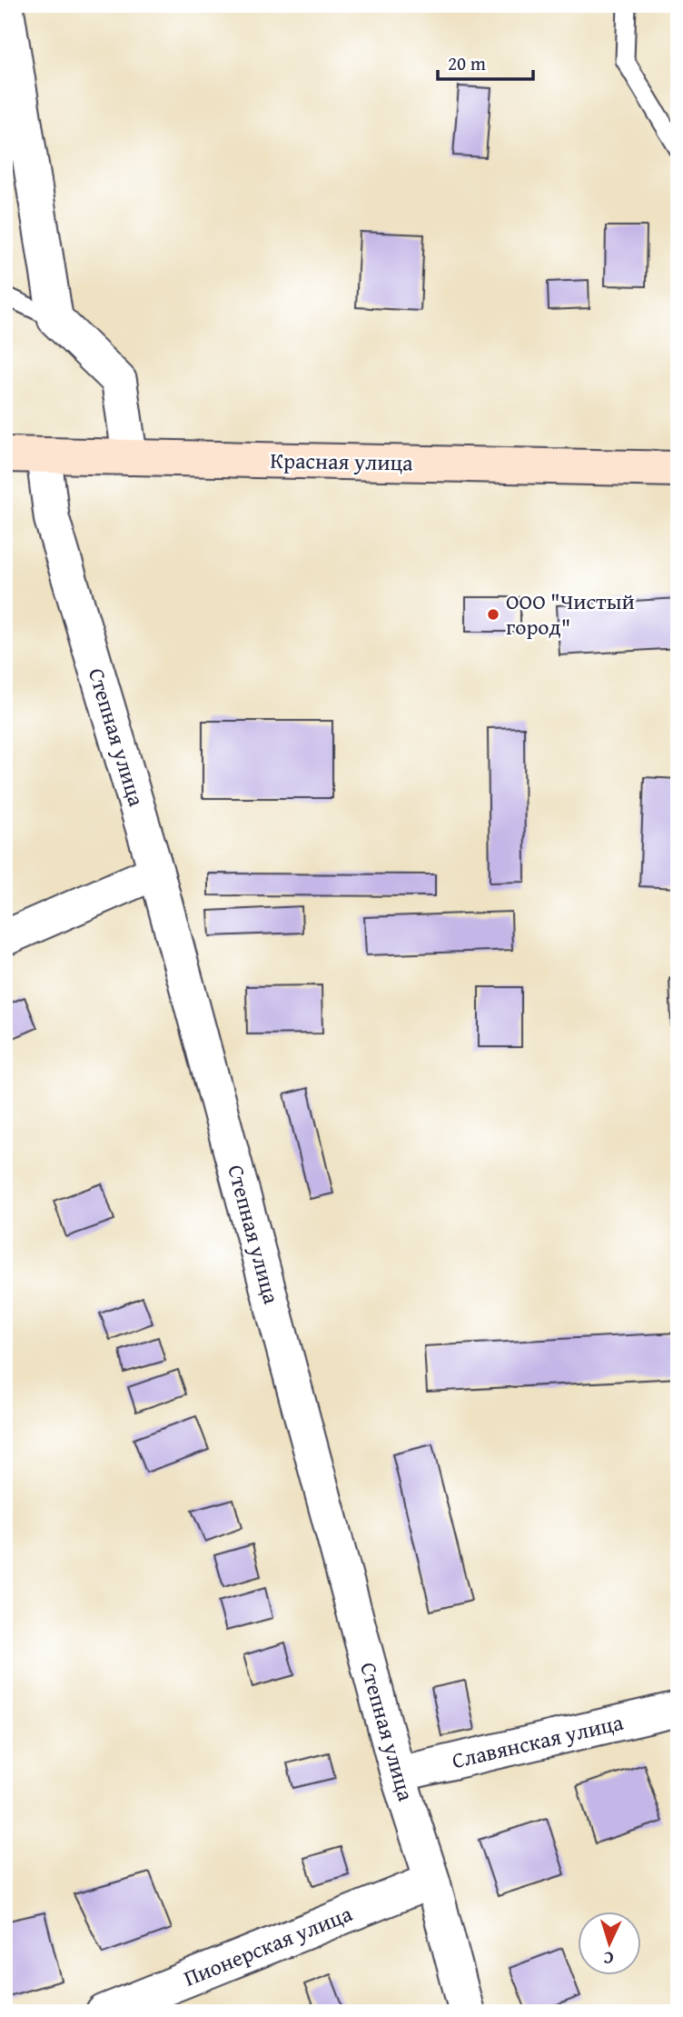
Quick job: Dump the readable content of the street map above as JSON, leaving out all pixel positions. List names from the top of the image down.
{
  "streets": {
    "main road": ["Красная улица"],
    "street": ["Степная улица", "Славянская улица", "Пионерская улица"]
  },
  "crossings": [
    ["Красная улица", "Степная улица"],
    ["Степная улица", "Славянская улица"],
    ["Степная улица", "Пионерская улица"]
  ],
  "places": ["ООО \"Чистый город\""],
  "scale_bar": "20 m",
  "north": "bottom"
}
